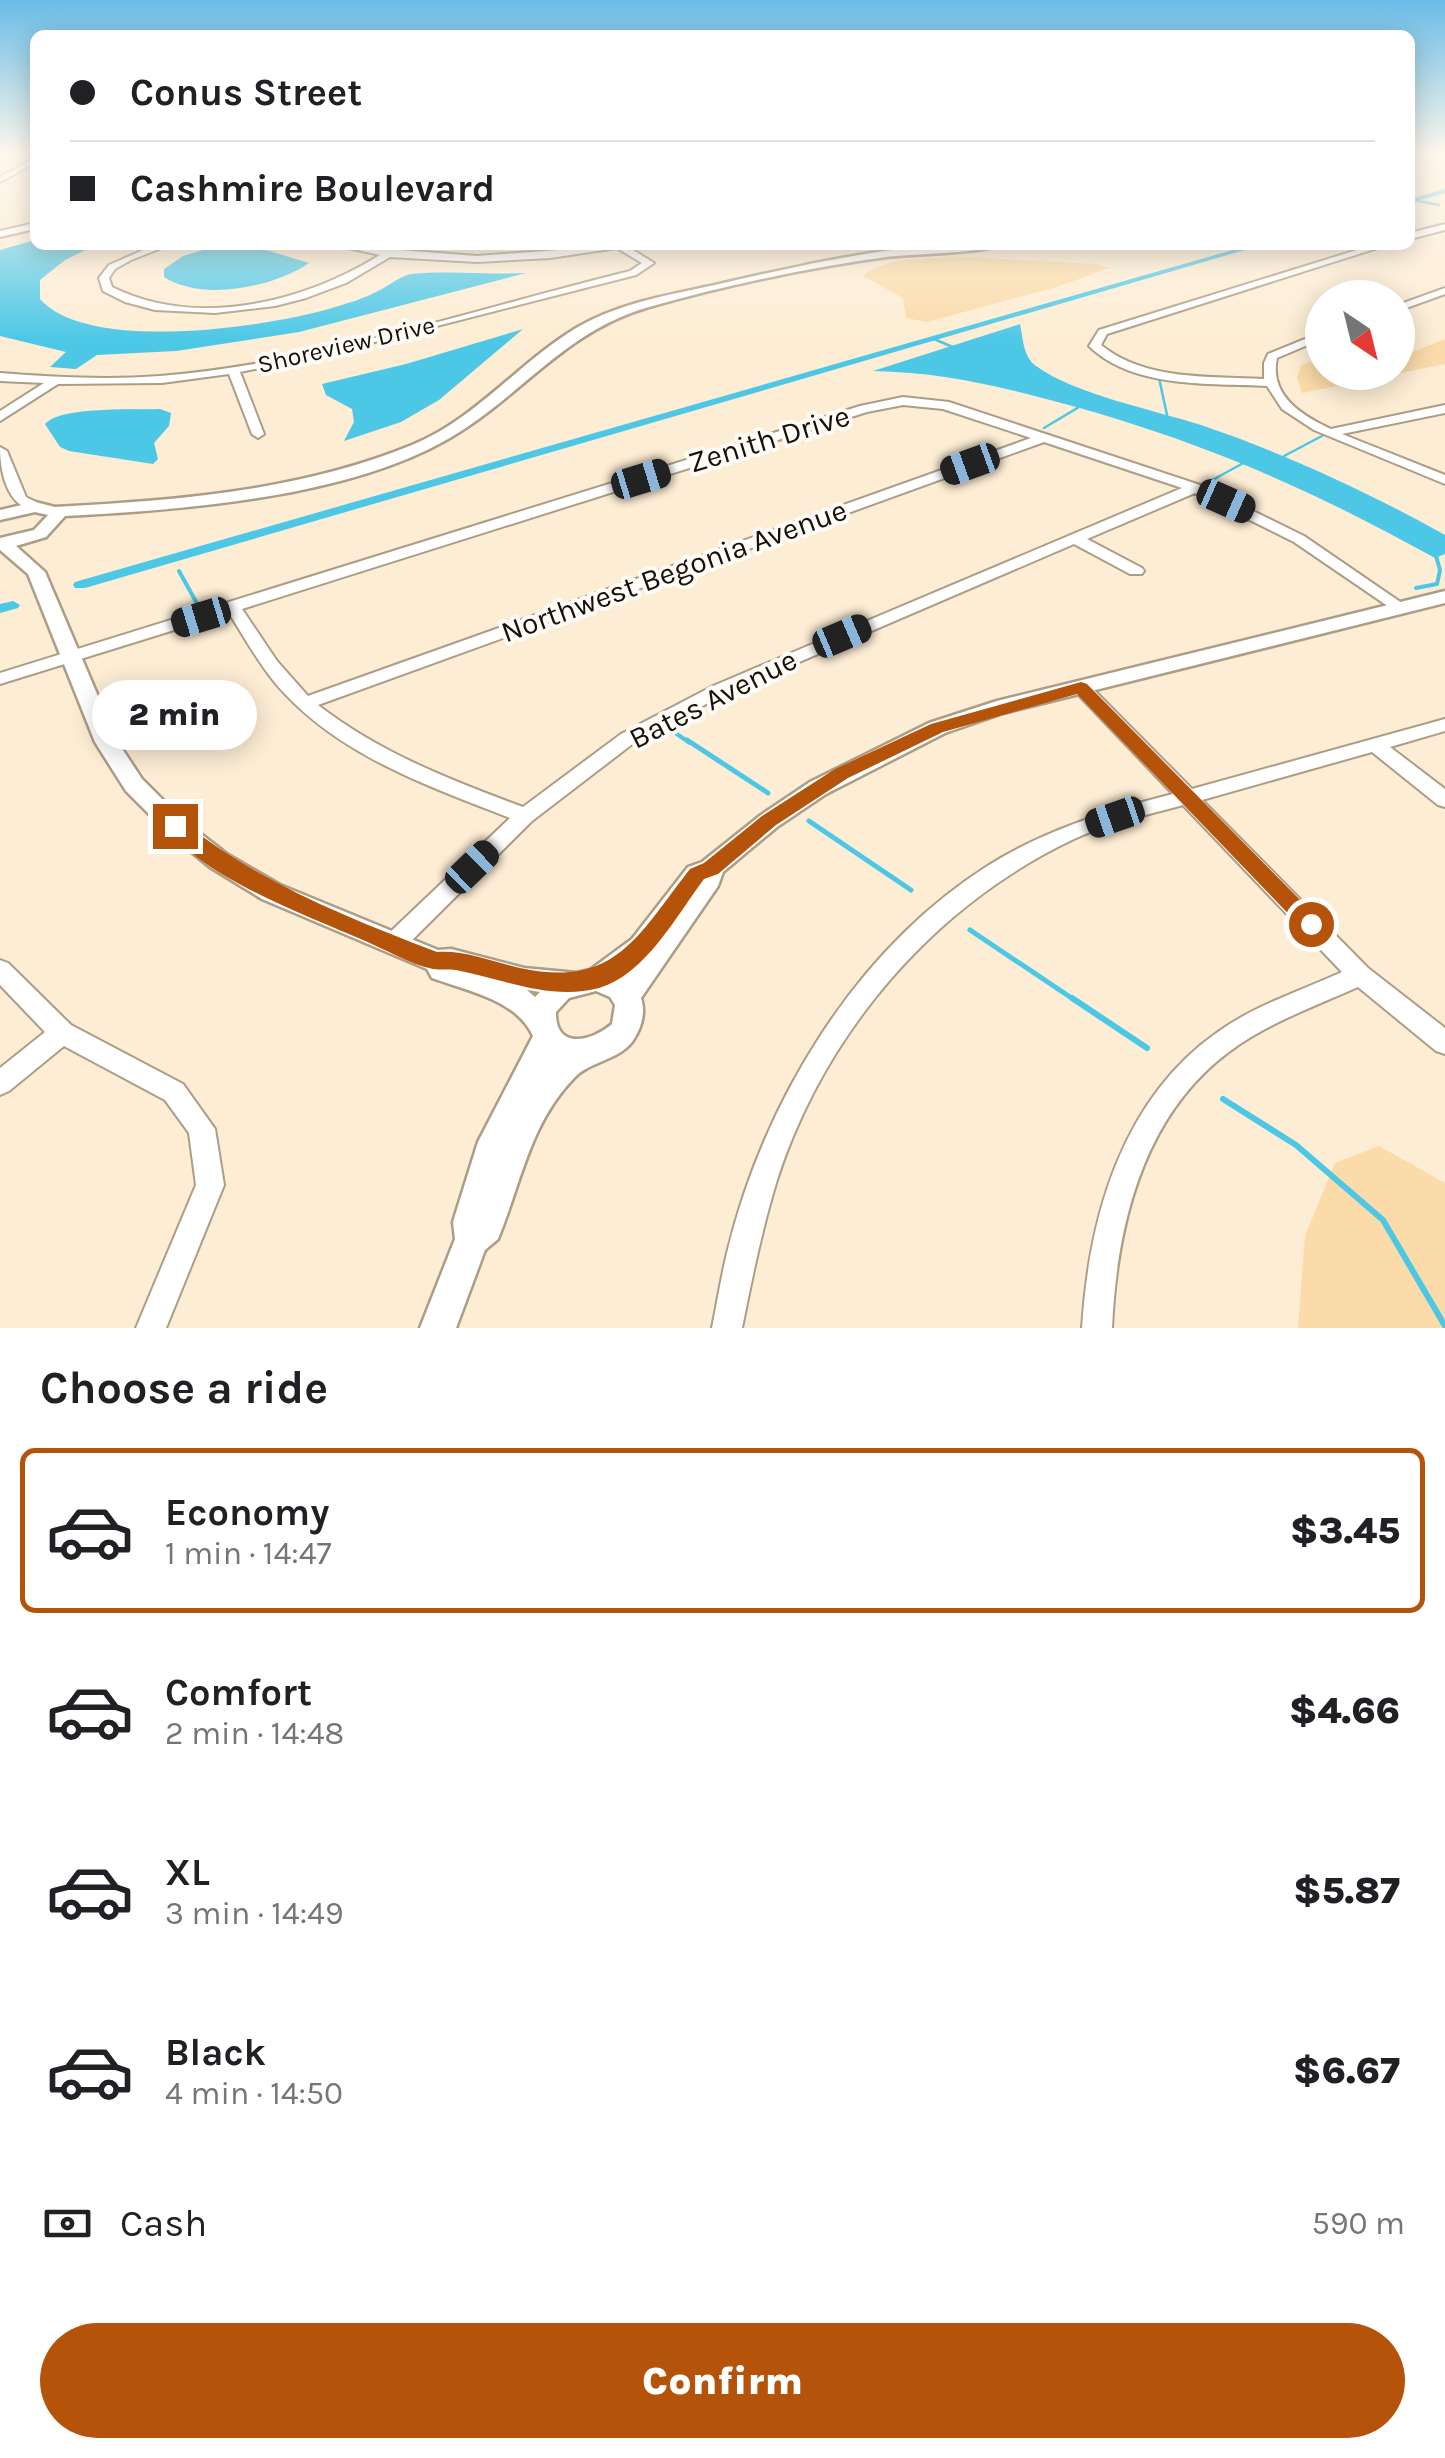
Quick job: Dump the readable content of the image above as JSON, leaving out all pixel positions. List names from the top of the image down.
{
  "streets": {
    "street": [
      "Shoreview Drive",
      "Zenith Drive",
      "Northwest Begonia Avenue",
      "Bates Avenue"
    ]
  },
  "crossings": [
    ["Zenith Drive", "Northwest Begonia Avenue"],
    ["Zenith Drive", "Bates Avenue"]
  ],
  "north": "bottom right",
  "page": {
    "banner": ["Conus Street", "Cashmire Boulevard"],
    "bubble": "2 min",
    "heading": "Choose a ride",
    "list": [
      {
        "name": "Economy",
        "note": "1 min · 14:47",
        "value": "$3.45"
      },
      {
        "name": "Comfort",
        "note": "2 min · 14:48",
        "value": "$4.66"
      },
      {
        "name": "XL",
        "note": "3 min · 14:49",
        "value": "$5.87"
      },
      {
        "name": "Black",
        "note": "4 min · 14:50",
        "value": "$6.67"
      }
    ],
    "pay": ["Cash", "590 m"],
    "buttons": "Confirm"
  }
}
